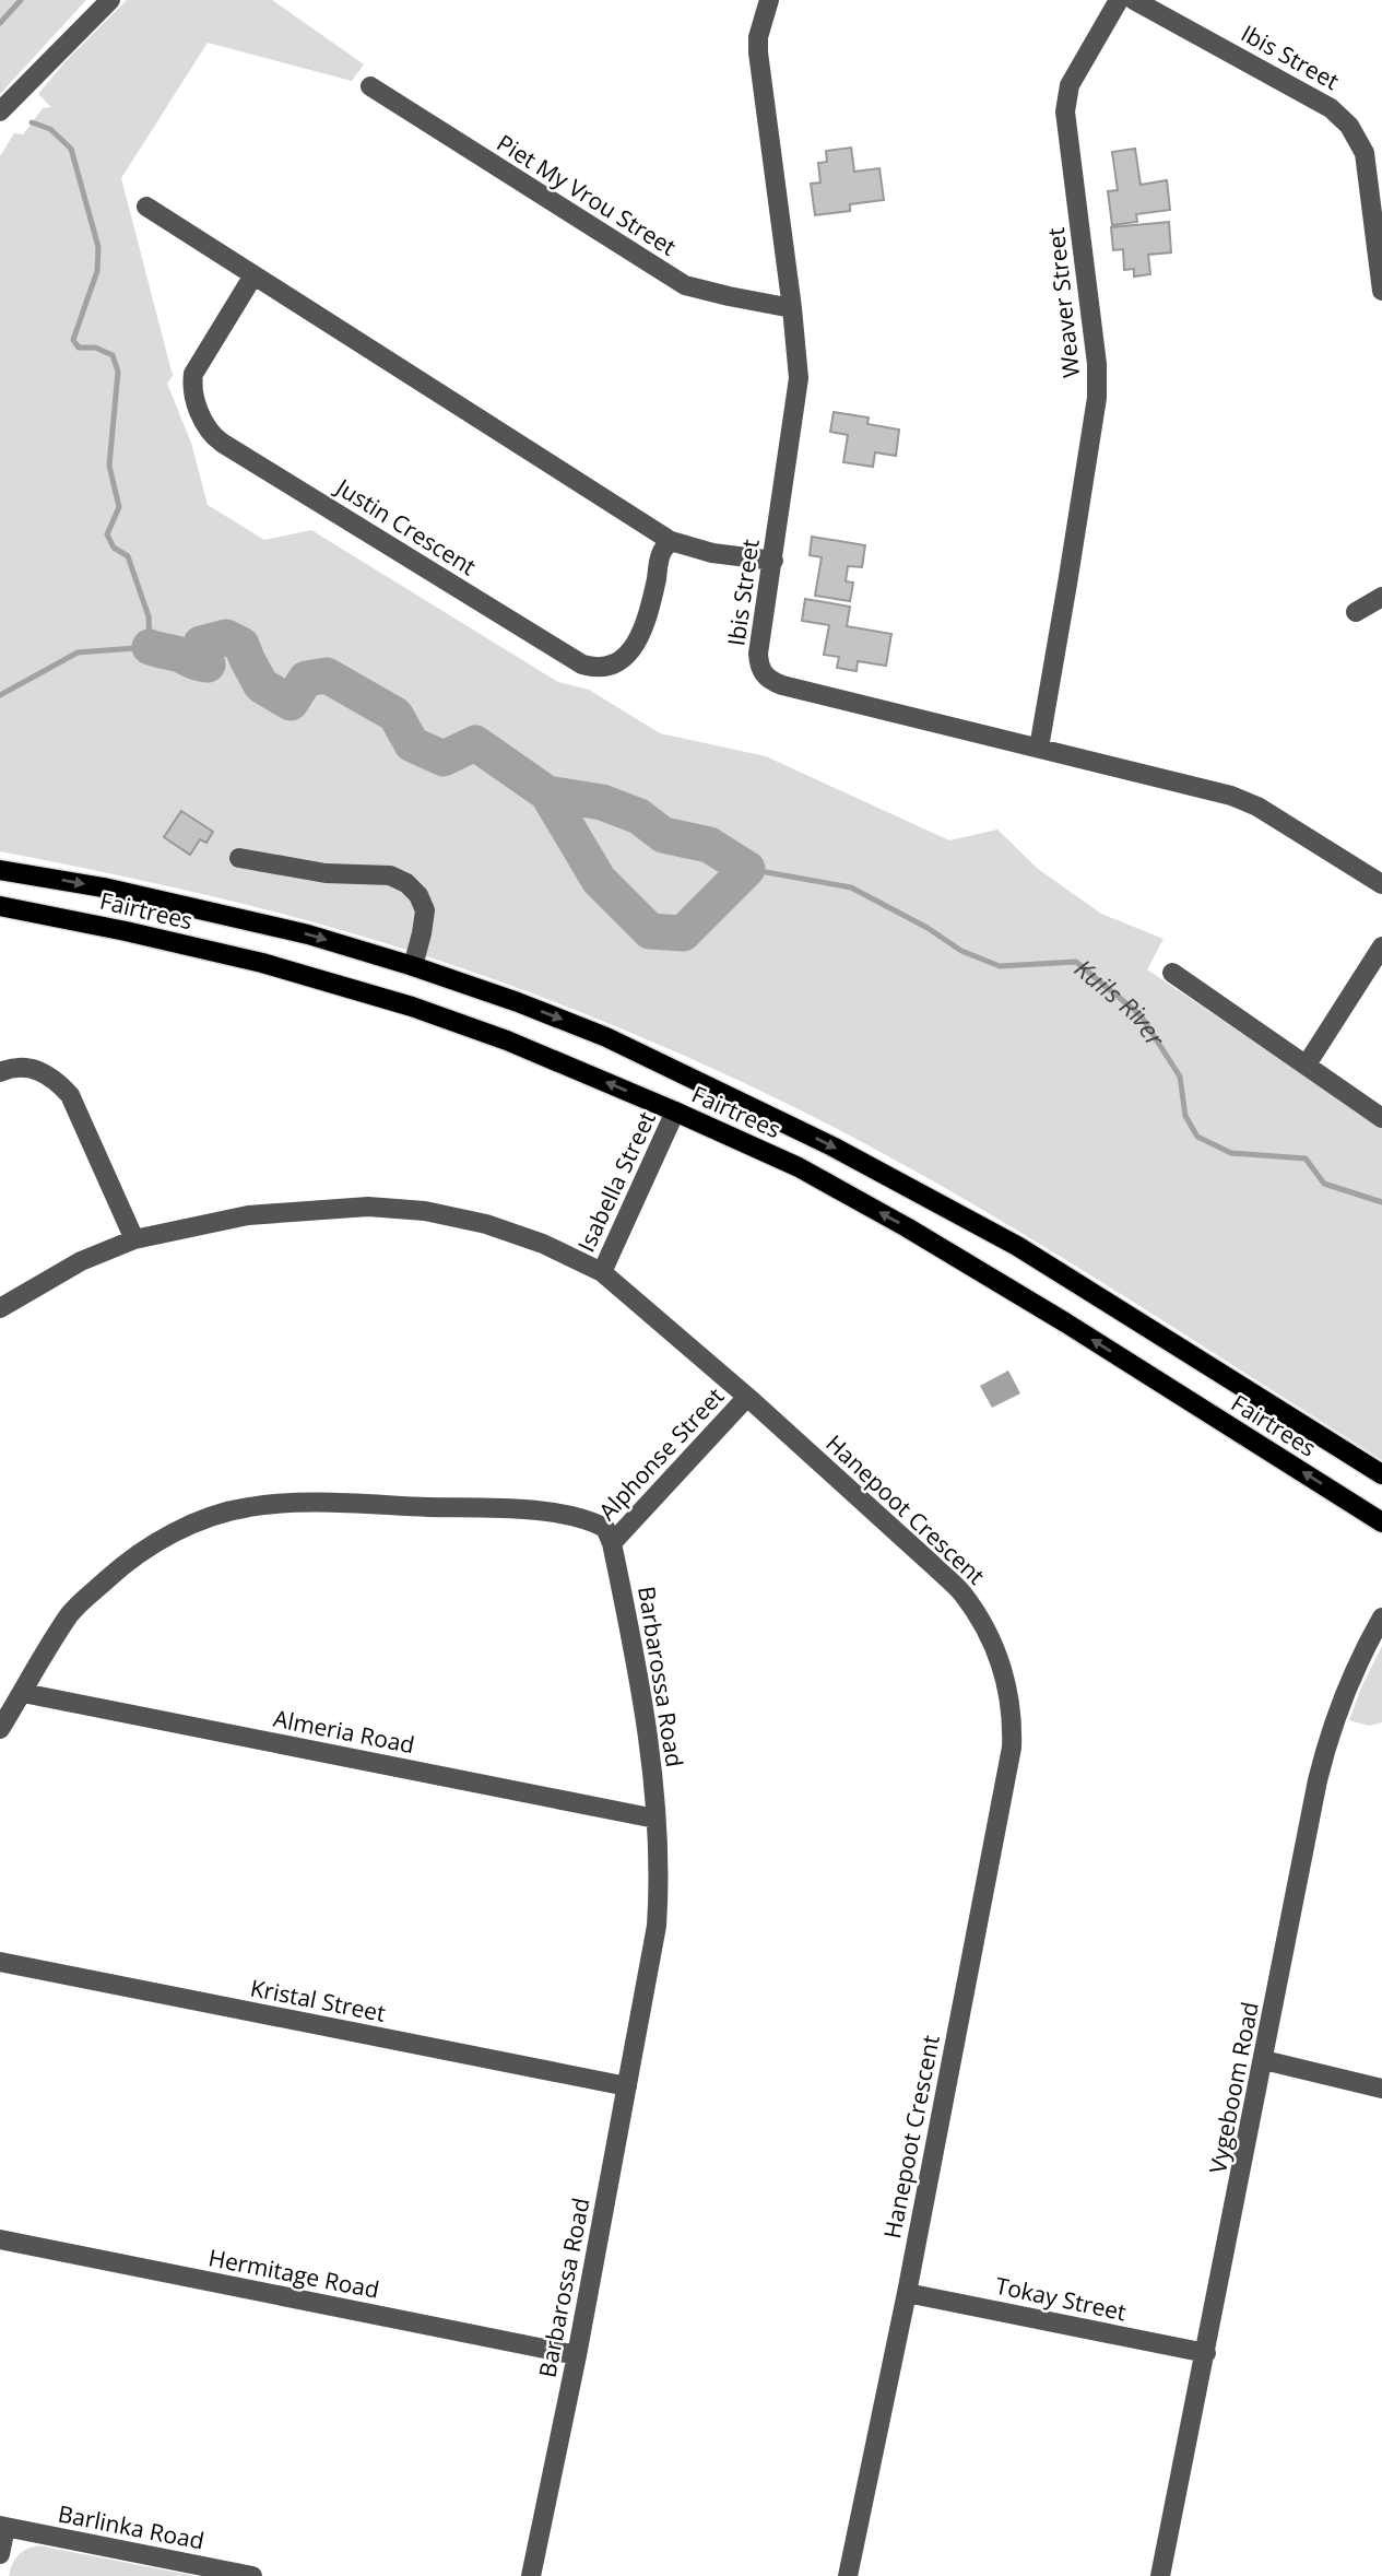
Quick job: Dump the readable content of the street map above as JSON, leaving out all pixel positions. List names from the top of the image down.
{
  "streets": {
    "main road": ["Fairtrees"],
    "street": [
      "Ibis Street",
      "Piet My Vrou Street",
      "Weaver Street",
      "Justin Crescent",
      "Isabella Street",
      "Alphonse Street",
      "Hanepoot Crescent",
      "Barbarossa Road",
      "Almeria Road",
      "Kristal Street",
      "Vygeboom Road",
      "Hermitage Road",
      "Tokay Street",
      "Barlinka Road"
    ]
  },
  "crossings": [
    ["Ibis Street", "Piet My Vrou Street"],
    ["Ibis Street", "Weaver Street"],
    ["Fairtrees", "Isabella Street"],
    ["Isabella Street", "Hanepoot Crescent"],
    ["Alphonse Street", "Hanepoot Crescent"],
    ["Alphonse Street", "Barbarossa Road"],
    ["Hanepoot Crescent", "Tokay Street"],
    ["Barbarossa Road", "Almeria Road"],
    ["Barbarossa Road", "Kristal Street"],
    ["Barbarossa Road", "Hermitage Road"],
    ["Vygeboom Road", "Tokay Street"]
  ],
  "water": ["Kuils River"]
}
